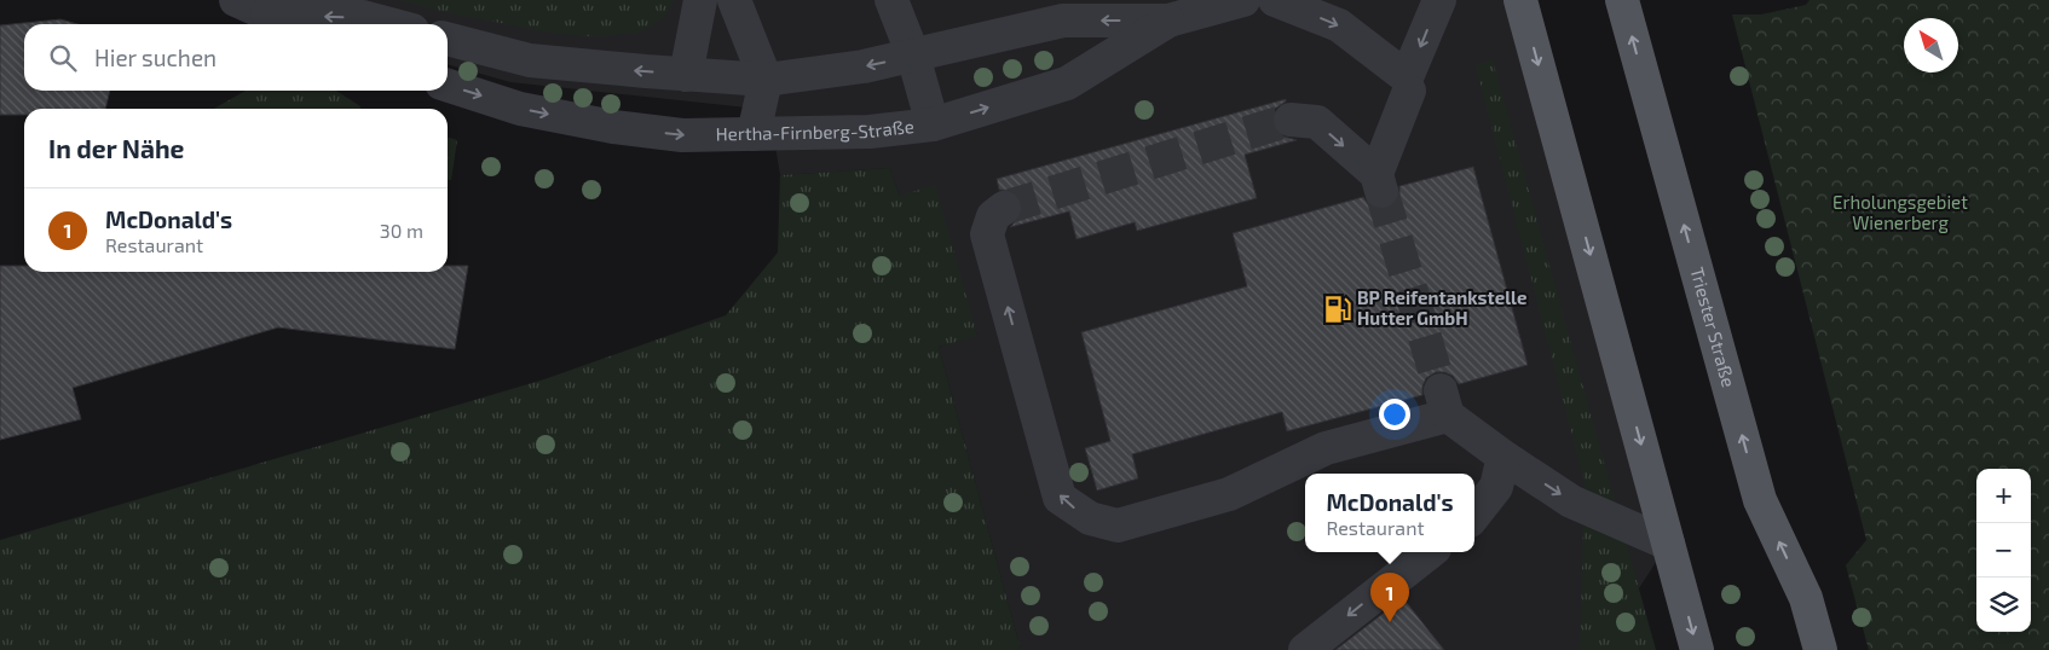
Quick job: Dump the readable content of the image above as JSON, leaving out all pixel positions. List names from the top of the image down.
{
  "streets": {
    "main road": ["Triester Straße"],
    "street": ["Hertha-Firnberg-Straße"]
  },
  "parks": ["Erholungsgebiet Wienerberg"],
  "places": {
    "fuel station": ["BP Reifentankstelle Hutter GmbH"]
  },
  "north": "top left",
  "page": {
    "search": "Hier suchen",
    "heading": "In der Nähe",
    "list": [
      {
        "mark": "1",
        "name": "McDonald's",
        "note": "Restaurant",
        "value": "30 m"
      }
    ],
    "map_buttons": ["+", "−"],
    "popup": ["McDonald's", "Restaurant"],
    "pins": "1"
  }
}
